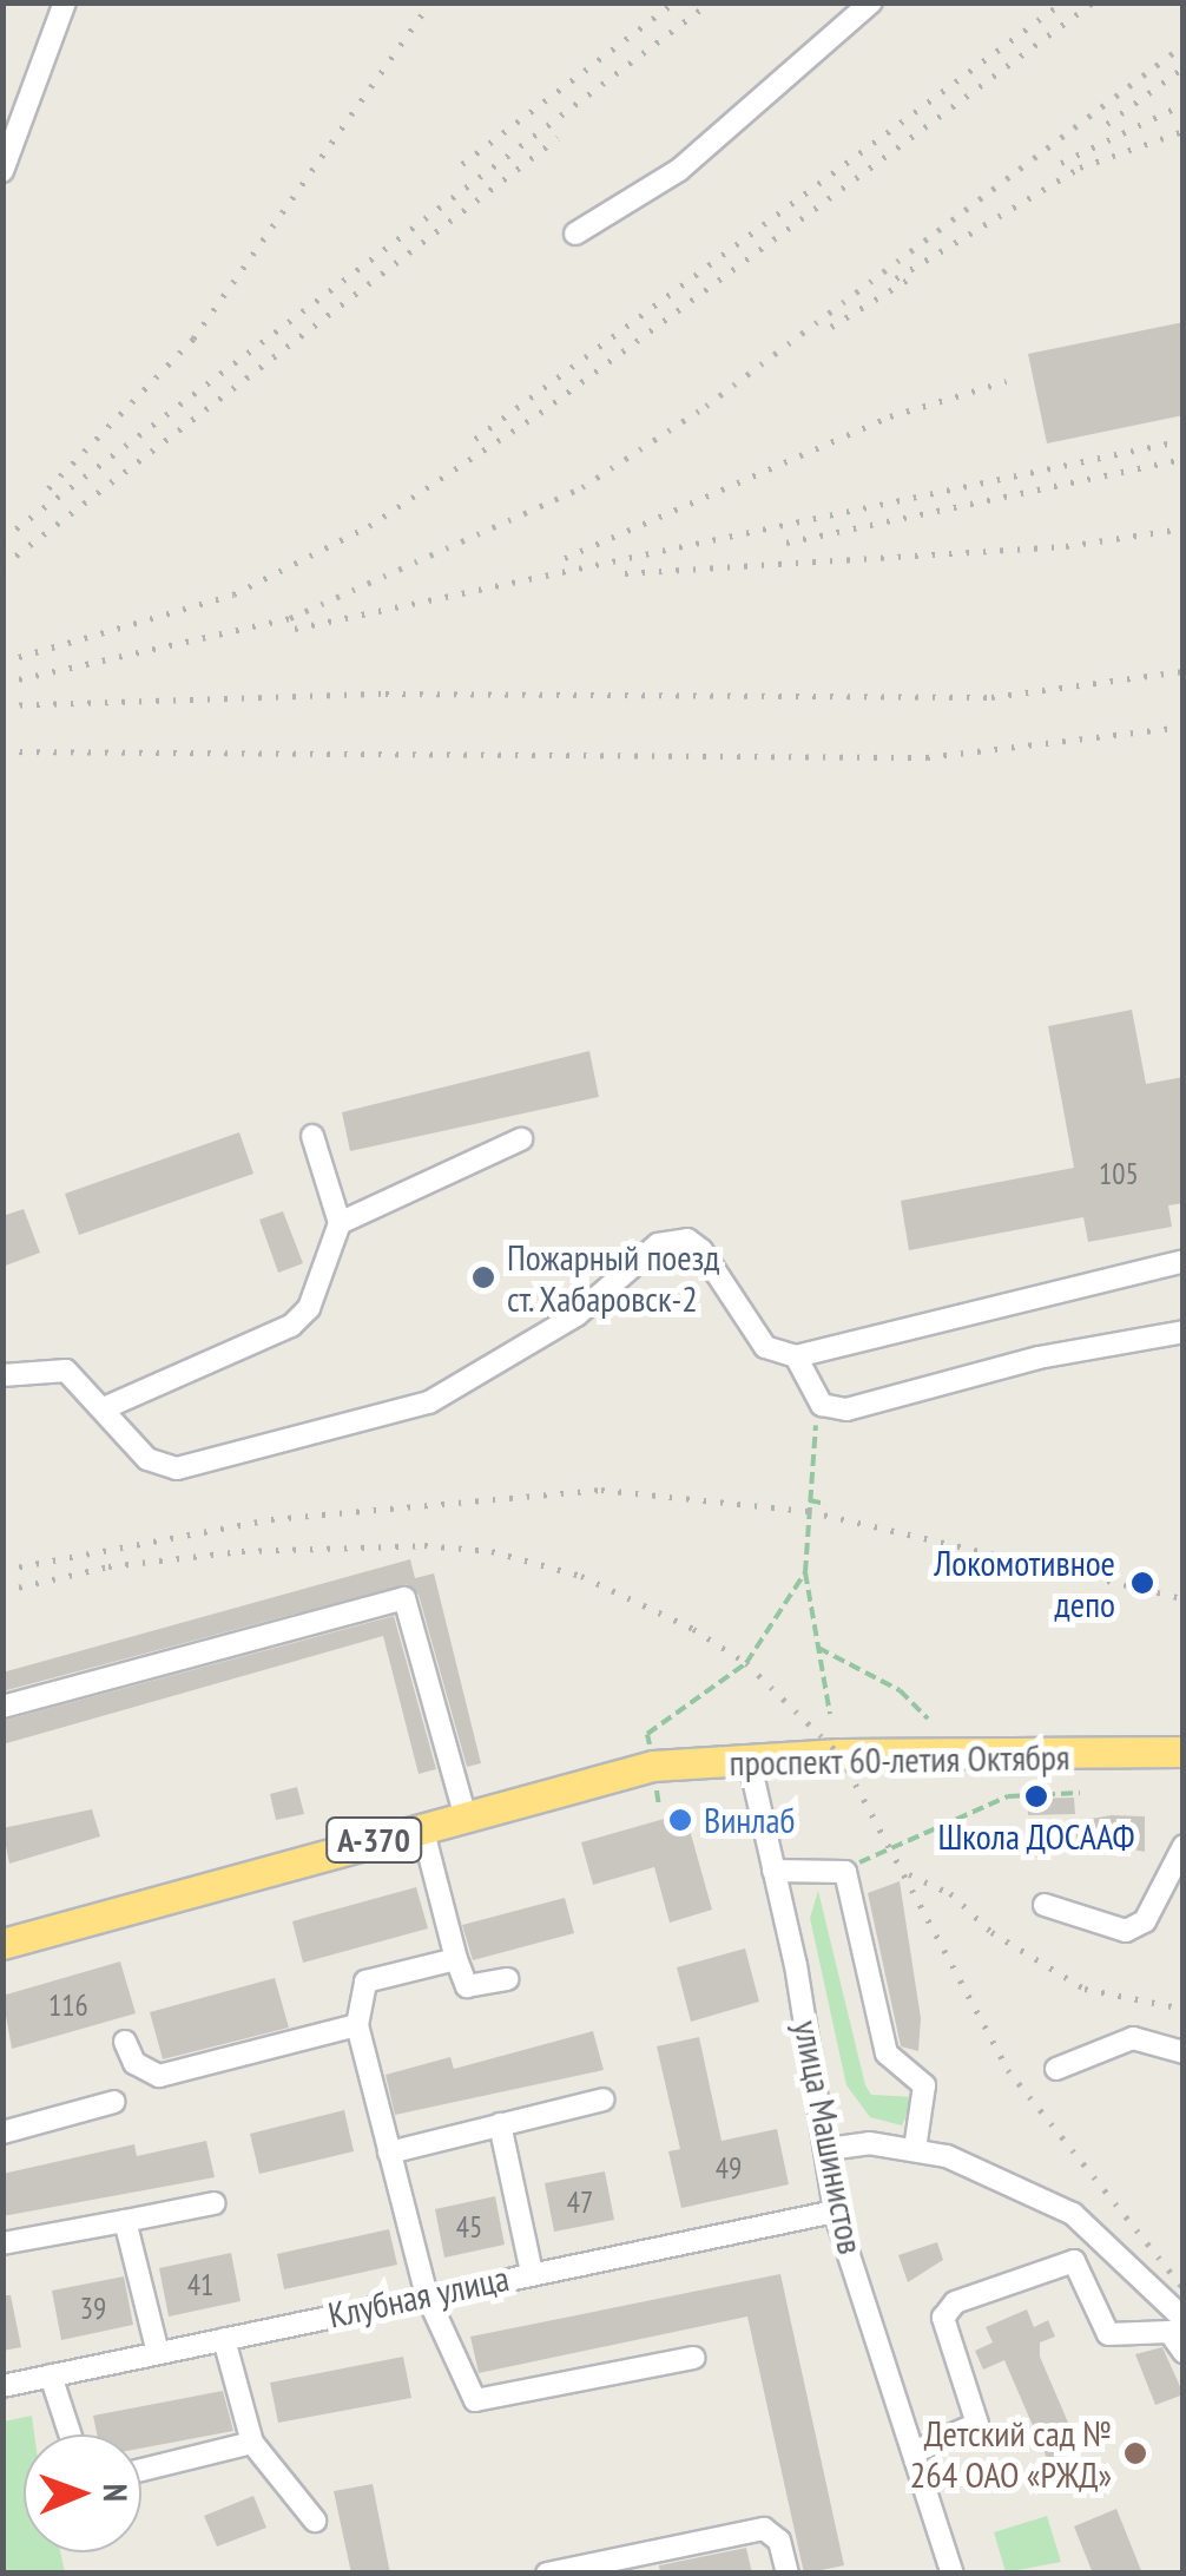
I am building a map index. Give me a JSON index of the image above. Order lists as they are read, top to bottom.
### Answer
{
  "streets": {
    "highway": ["проспект 60-летия Октября", "А-370"],
    "street": ["улица Машинистов", "Клубная улица"]
  },
  "crossings": [
    ["проспект 60-летия Октября", "улица Машинистов"],
    ["улица Машинистов", "Клубная улица"]
  ],
  "places": [
    "Пожарный поезд ст. Хабаровск-2",
    "Локомотивное депо",
    "Школа ДОСААФ",
    "Винлаб",
    "Детский сад № 264 ОАО «РЖД»"
  ],
  "house_numbers": [
    "105",
    "116",
    "49",
    "47",
    "45",
    "41",
    "39"
  ],
  "north": "right"
}
